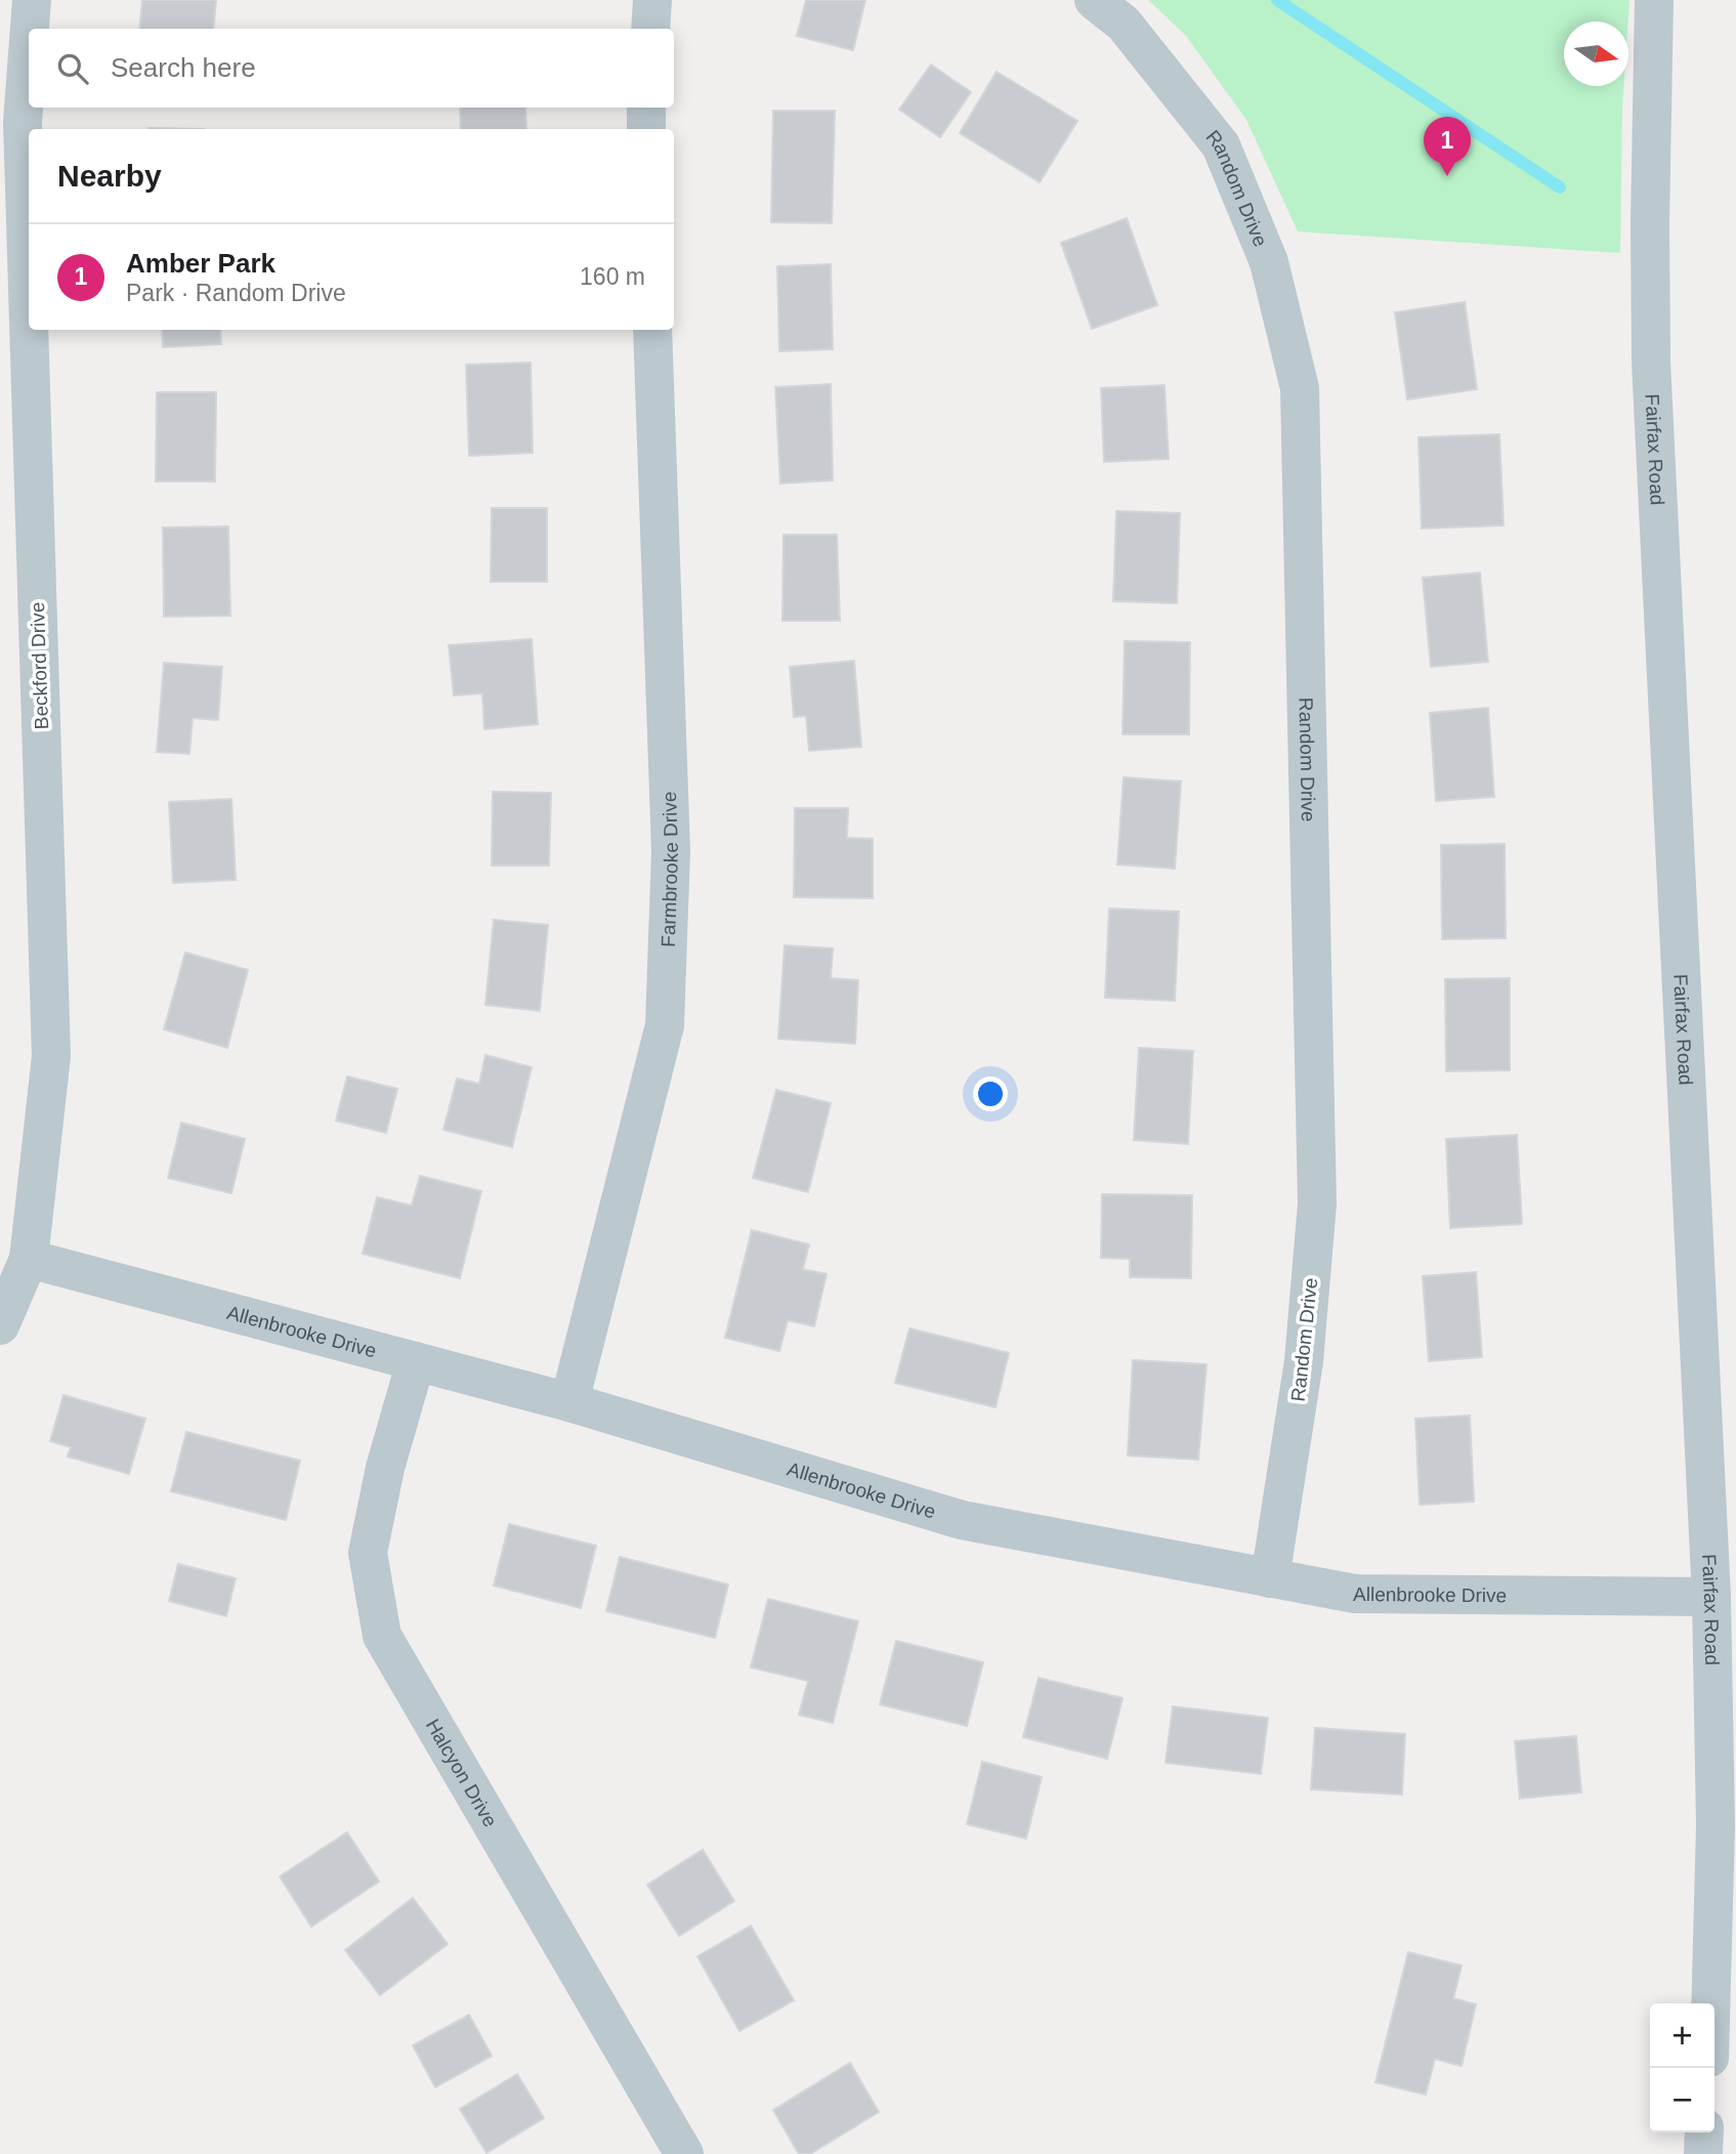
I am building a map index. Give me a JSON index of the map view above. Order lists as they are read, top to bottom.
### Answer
{
  "streets": {
    "street": [
      "Random Drive",
      "Fairfax Road",
      "Beckford Drive",
      "Farmbrooke Drive",
      "Allenbrooke Drive",
      "Halcyon Drive"
    ]
  },
  "crossings": [
    ["Random Drive", "Allenbrooke Drive"],
    ["Fairfax Road", "Allenbrooke Drive"],
    ["Beckford Drive", "Allenbrooke Drive"],
    ["Farmbrooke Drive", "Allenbrooke Drive"],
    ["Allenbrooke Drive", "Halcyon Drive"]
  ],
  "north": "right",
  "page": {
    "search": "Search here",
    "pins": "1",
    "heading": "Nearby",
    "list": [
      {
        "mark": "1",
        "name": "Amber Park",
        "note": "Park · Random Drive",
        "value": "160 m"
      }
    ],
    "map_buttons": ["+", "−"]
  }
}
